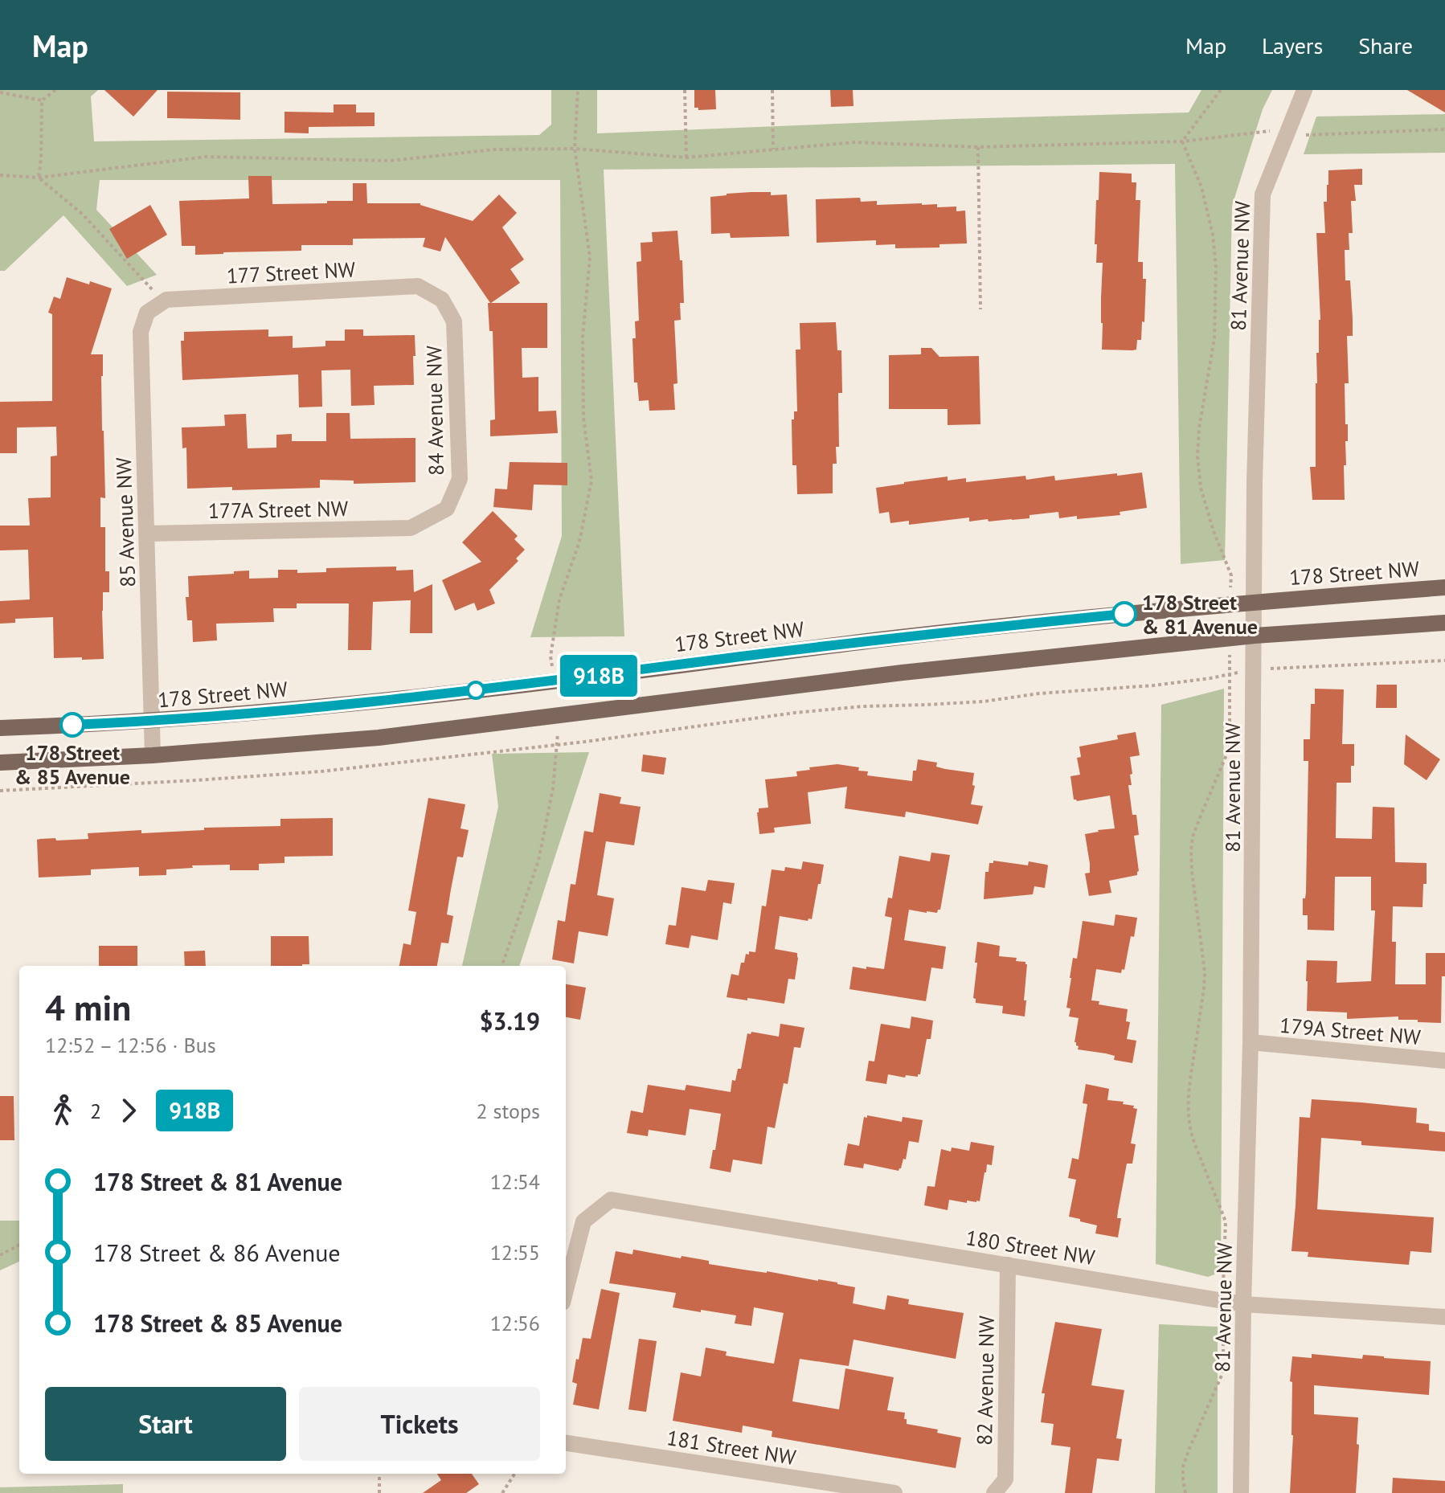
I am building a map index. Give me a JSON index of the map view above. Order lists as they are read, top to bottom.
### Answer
{
  "streets": {
    "main road": ["178 Street NW"],
    "street": [
      "81 Avenue NW",
      "177 Street NW",
      "84 Avenue NW",
      "177A Street NW",
      "85 Avenue NW",
      "179A Street NW",
      "180 Street NW",
      "82 Avenue NW",
      "181 Street NW"
    ]
  },
  "crossings": [
    ["81 Avenue NW", "178 Street NW"],
    ["81 Avenue NW", "179A Street NW"],
    ["81 Avenue NW", "180 Street NW"],
    ["177 Street NW", "84 Avenue NW"],
    ["177 Street NW", "85 Avenue NW"],
    ["84 Avenue NW", "177A Street NW"],
    ["177A Street NW", "85 Avenue NW"],
    ["85 Avenue NW", "178 Street NW"],
    ["180 Street NW", "82 Avenue NW"]
  ],
  "places": ["178 Street & 81 Avenue", "178 Street & 85 Avenue"],
  "lines": ["bus line 918B"],
  "page": {
    "header": "Map",
    "nav": ["Map", "Layers", "Share"],
    "on_map": "918B",
    "heading": ["4 min", "12:52 – 12:56 · Bus", "$3.19"],
    "legs": ["2", "918B", "2 stops"],
    "list": [
      {
        "name": "178 Street & 81 Avenue",
        "value": "12:54"
      },
      {
        "name": "178 Street & 86 Avenue",
        "value": "12:55"
      },
      {
        "name": "178 Street & 85 Avenue",
        "value": "12:56"
      }
    ],
    "buttons": ["Start", "Tickets"]
  }
}
